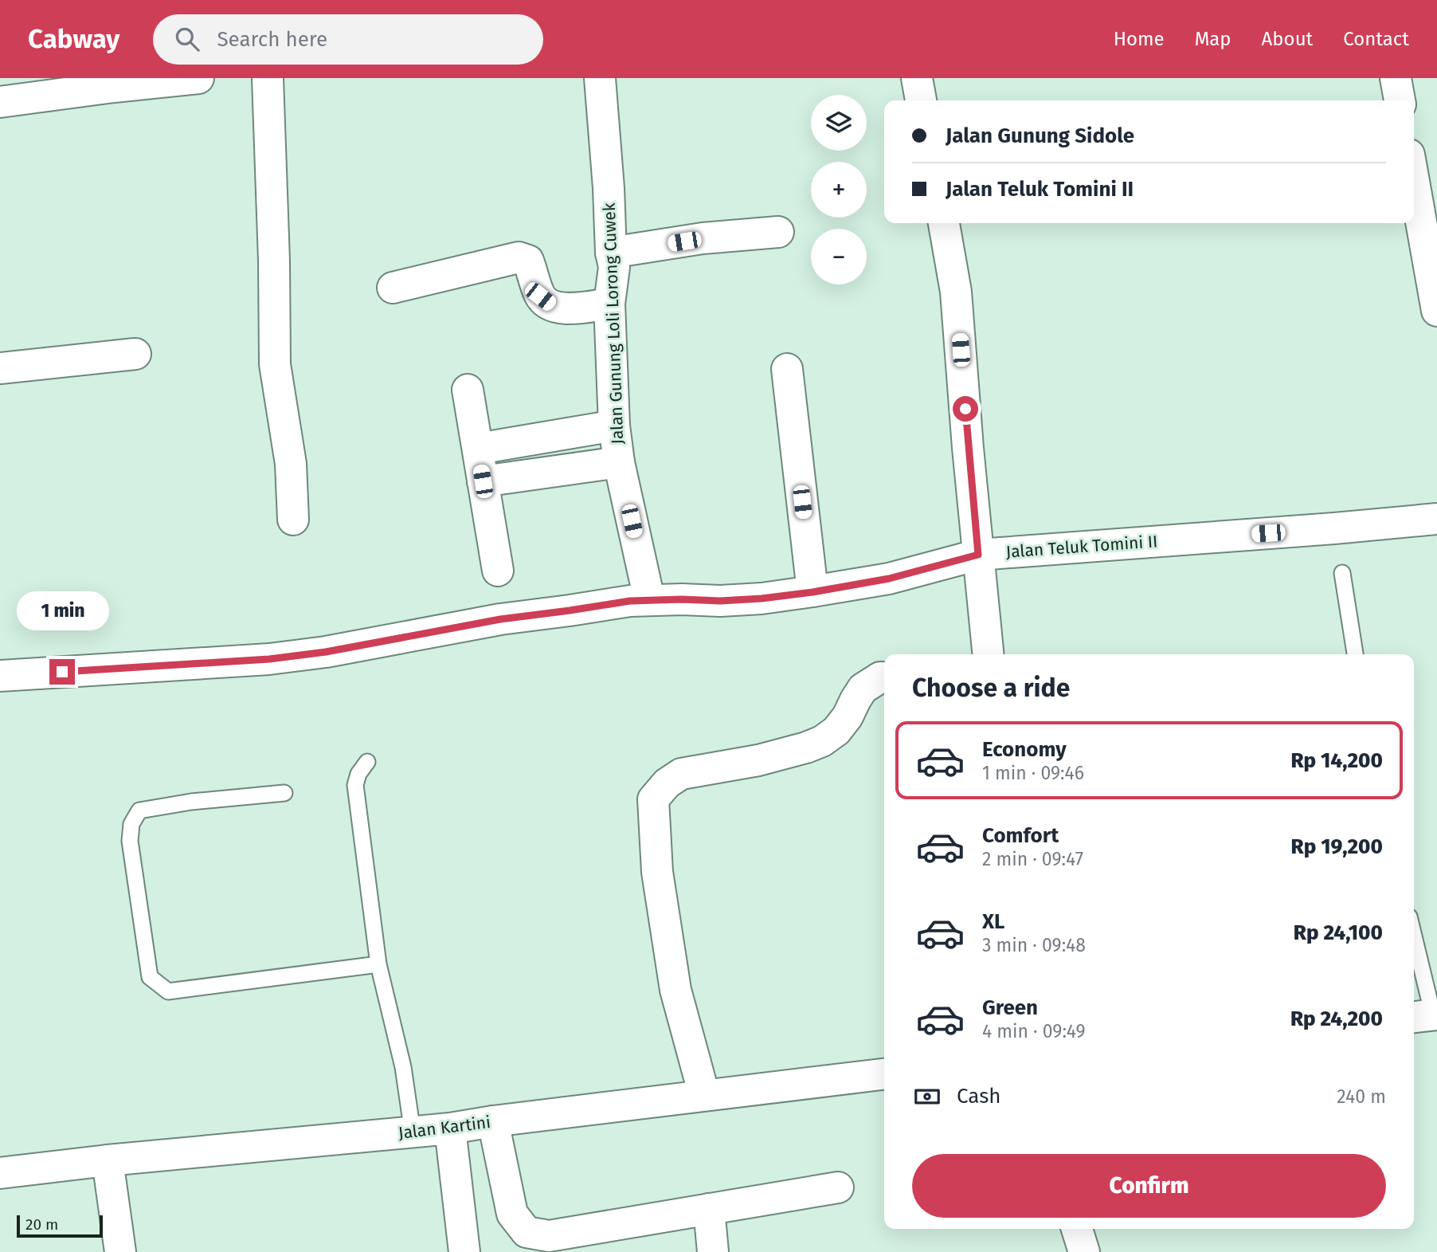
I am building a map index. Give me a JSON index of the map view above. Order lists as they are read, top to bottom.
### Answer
{
  "streets": {
    "street": ["Jalan Gunung Loli Lorong Cuwek", "Jalan Teluk Tomini II", "Jalan Kartini"]
  },
  "crossings": [
    ["Jalan Gunung Loli Lorong Cuwek", "Jalan Teluk Tomini II"]
  ],
  "scale_bar": "20 m",
  "page": {
    "header": "Cabway",
    "search": "Search here",
    "nav": [
      "Home",
      "Map",
      "About",
      "Contact"
    ],
    "map_buttons": ["+", "−"],
    "banner": ["Jalan Gunung Sidole", "Jalan Teluk Tomini II"],
    "bubble": "1 min",
    "heading": "Choose a ride",
    "list": [
      {
        "name": "Economy",
        "note": "1 min · 09:46",
        "value": "Rp 14,200"
      },
      {
        "name": "Comfort",
        "note": "2 min · 09:47",
        "value": "Rp 19,200"
      },
      {
        "name": "XL",
        "note": "3 min · 09:48",
        "value": "Rp 24,100"
      },
      {
        "name": "Green",
        "note": "4 min · 09:49",
        "value": "Rp 24,200"
      }
    ],
    "pay": ["Cash", "240 m"],
    "buttons": "Confirm",
    "scale": "20 m"
  }
}
